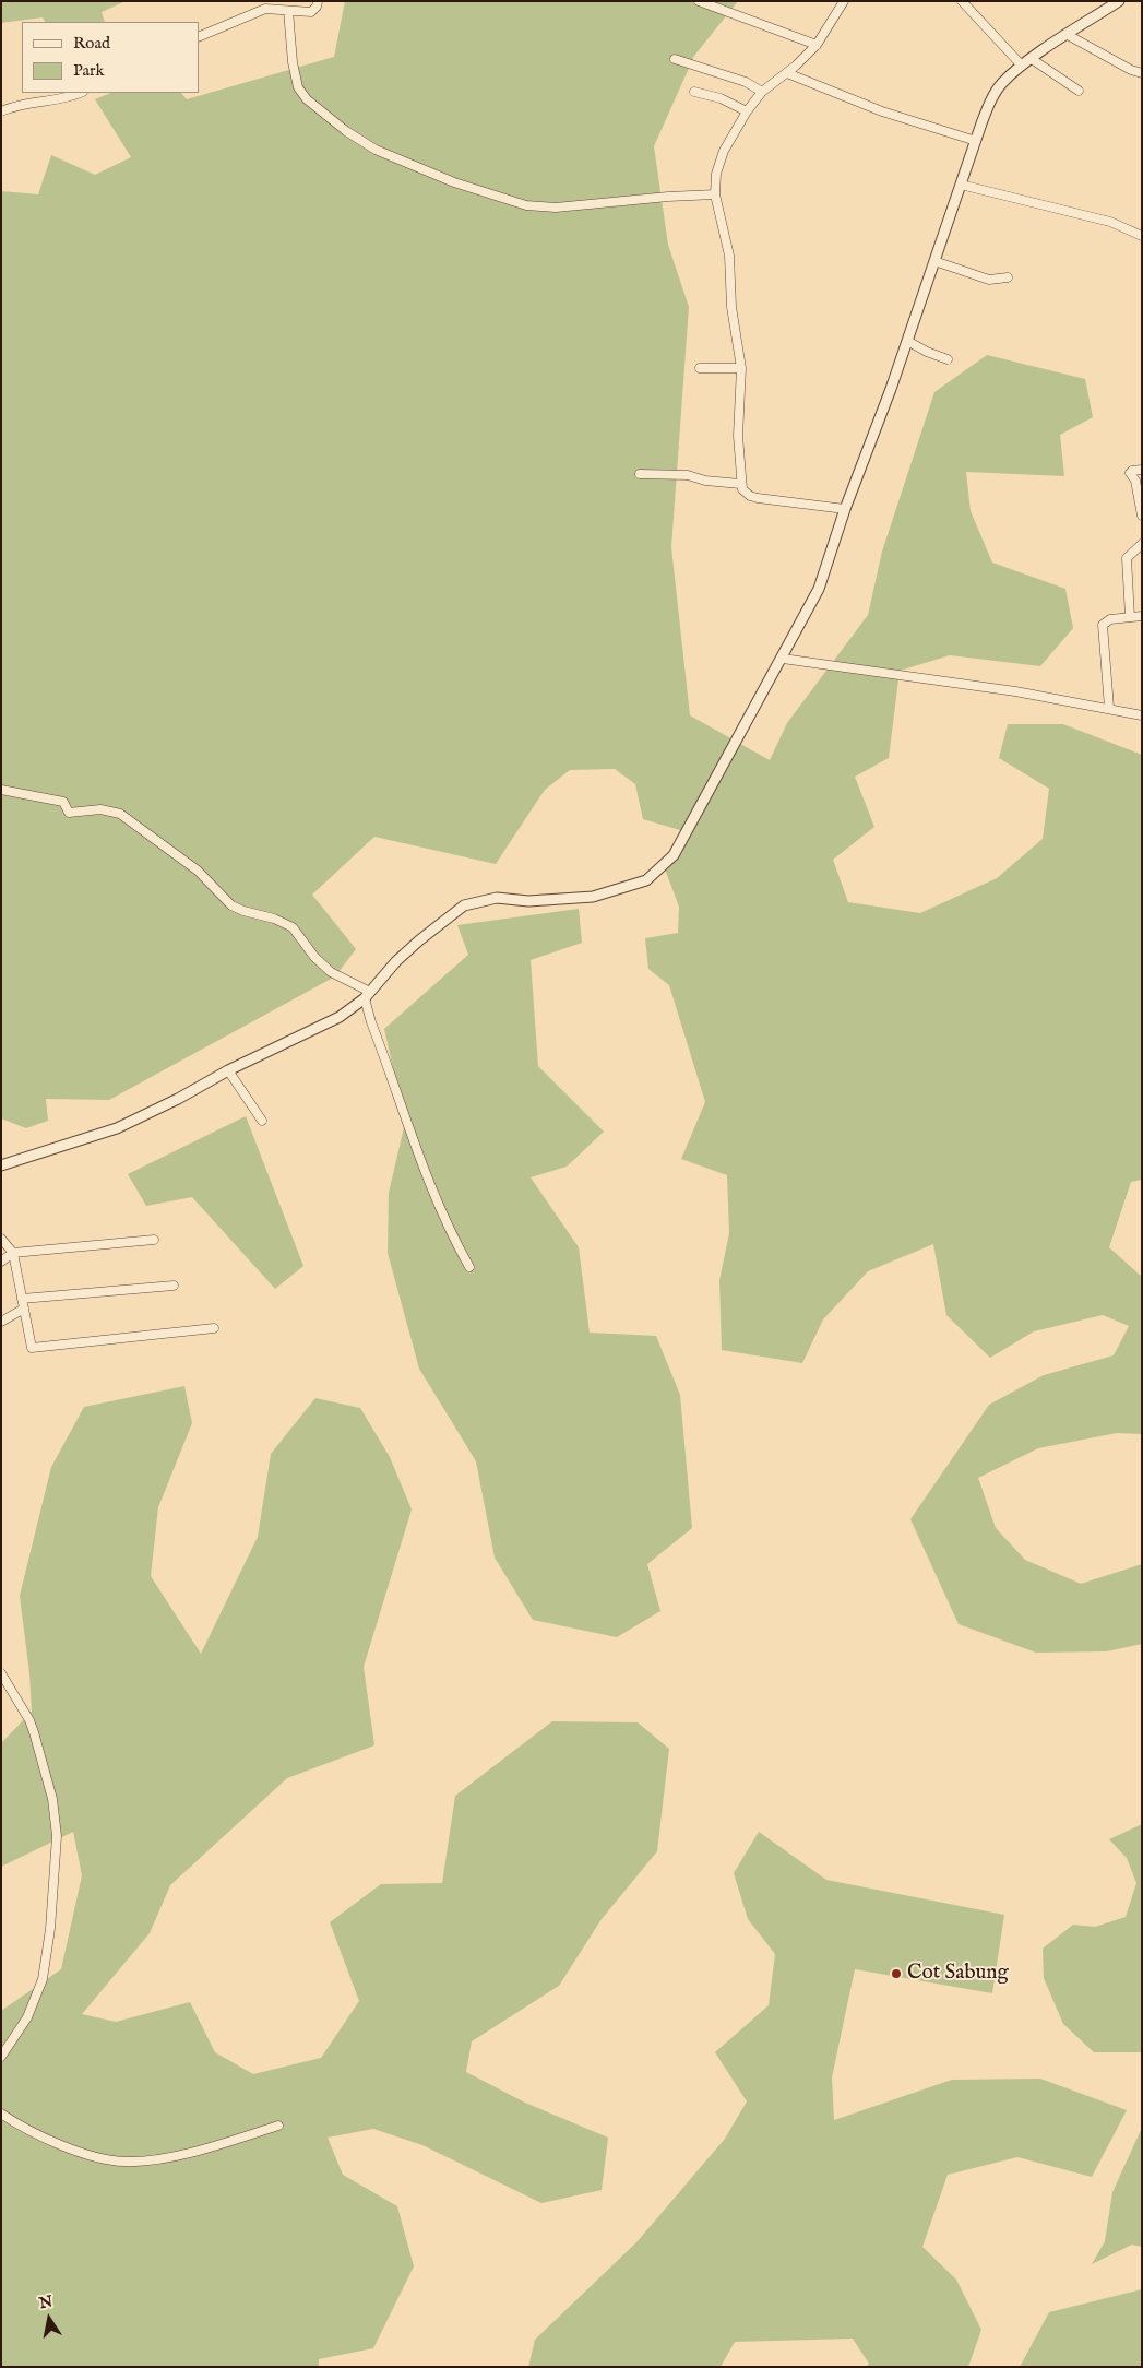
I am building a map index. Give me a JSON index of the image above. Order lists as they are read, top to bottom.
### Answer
{
  "places": ["Cot Sabung"],
  "legend": ["Road", "Park"],
  "north": "top"
}
